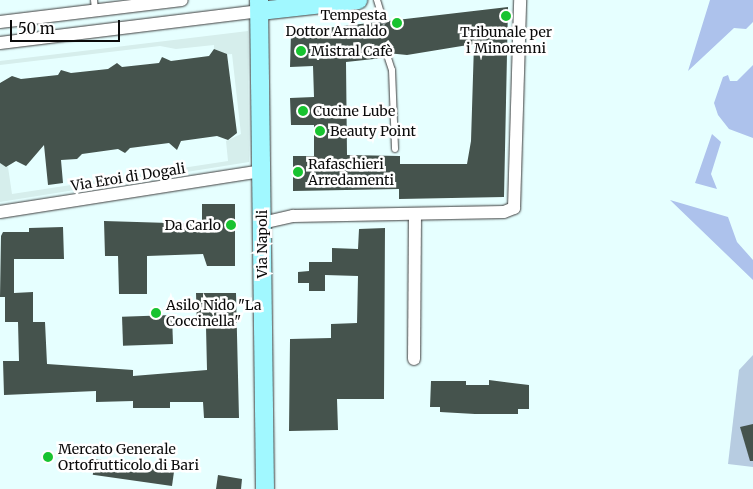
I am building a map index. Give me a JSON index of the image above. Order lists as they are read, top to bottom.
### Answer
{
  "streets": {
    "main road": ["Via Napoli"],
    "street": ["Via Eroi di Dogali"]
  },
  "crossings": [
    ["Via Eroi di Dogali", "Via Napoli"]
  ],
  "places": [
    "Tribunale per i Minorenni",
    "Tempesta Dottor Arnaldo",
    "Mistral Cafè",
    "Cucine Lube",
    "Beauty Point",
    "Rafaschieri Arredamenti",
    "Da Carlo",
    "Asilo Nido \"La Coccinella\"",
    "Mercato Generale Ortofrutticolo di Bari"
  ],
  "scale_bar": "50 m"
}
